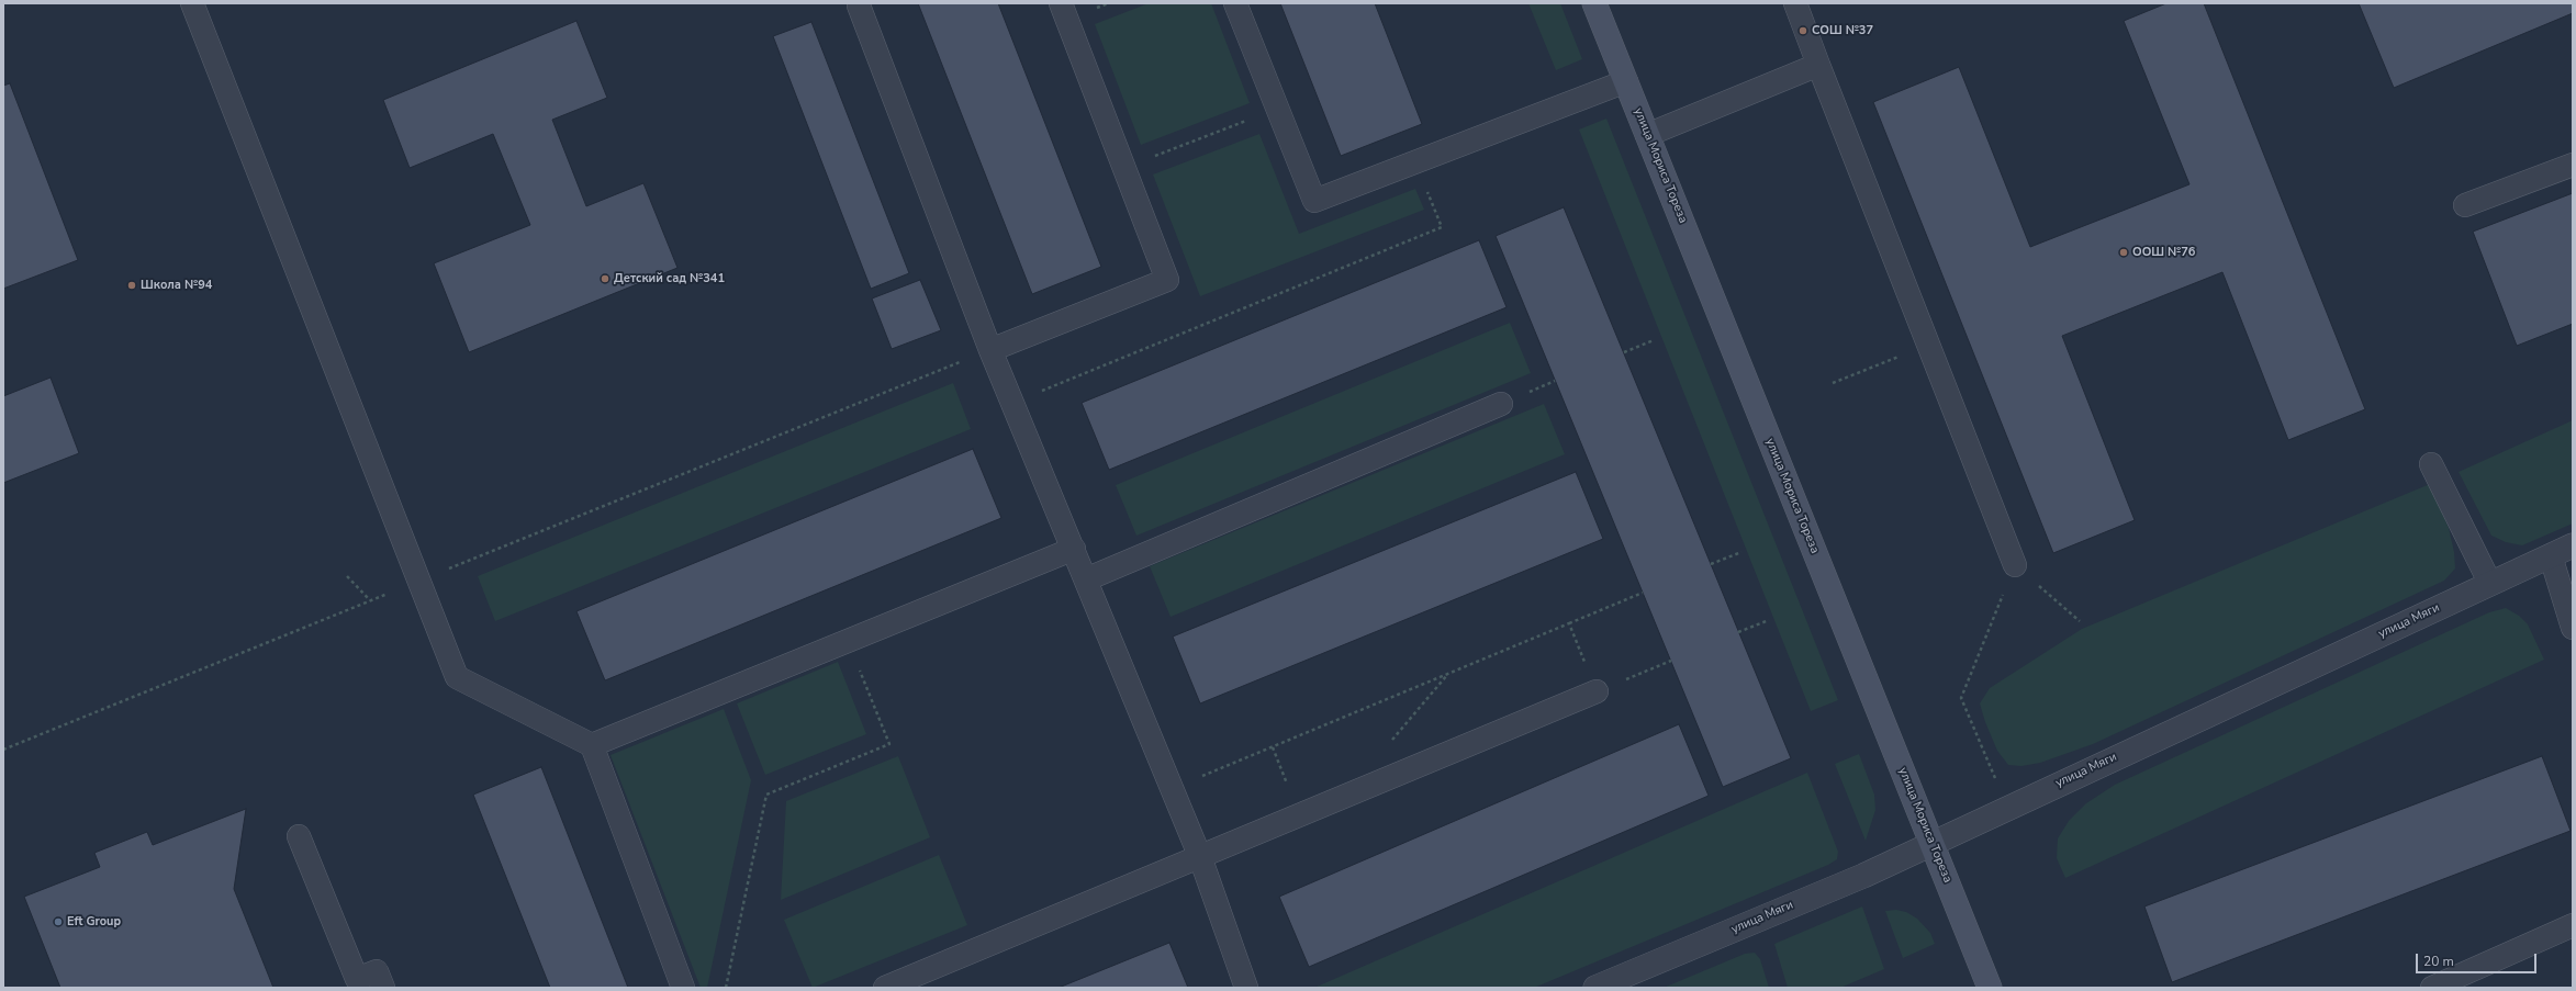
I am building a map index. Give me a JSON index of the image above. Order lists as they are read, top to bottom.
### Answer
{
  "streets": {
    "main road": ["улица Мориса Тореза"],
    "street": ["улица Мяги"]
  },
  "crossings": [
    ["улица Мориса Тореза", "улица Мяги"]
  ],
  "places": [
    "СОШ №37",
    "ООШ №76",
    "Детский сад №341",
    "Школа №94",
    "Eft Group"
  ],
  "scale_bar": "20 m"
}
